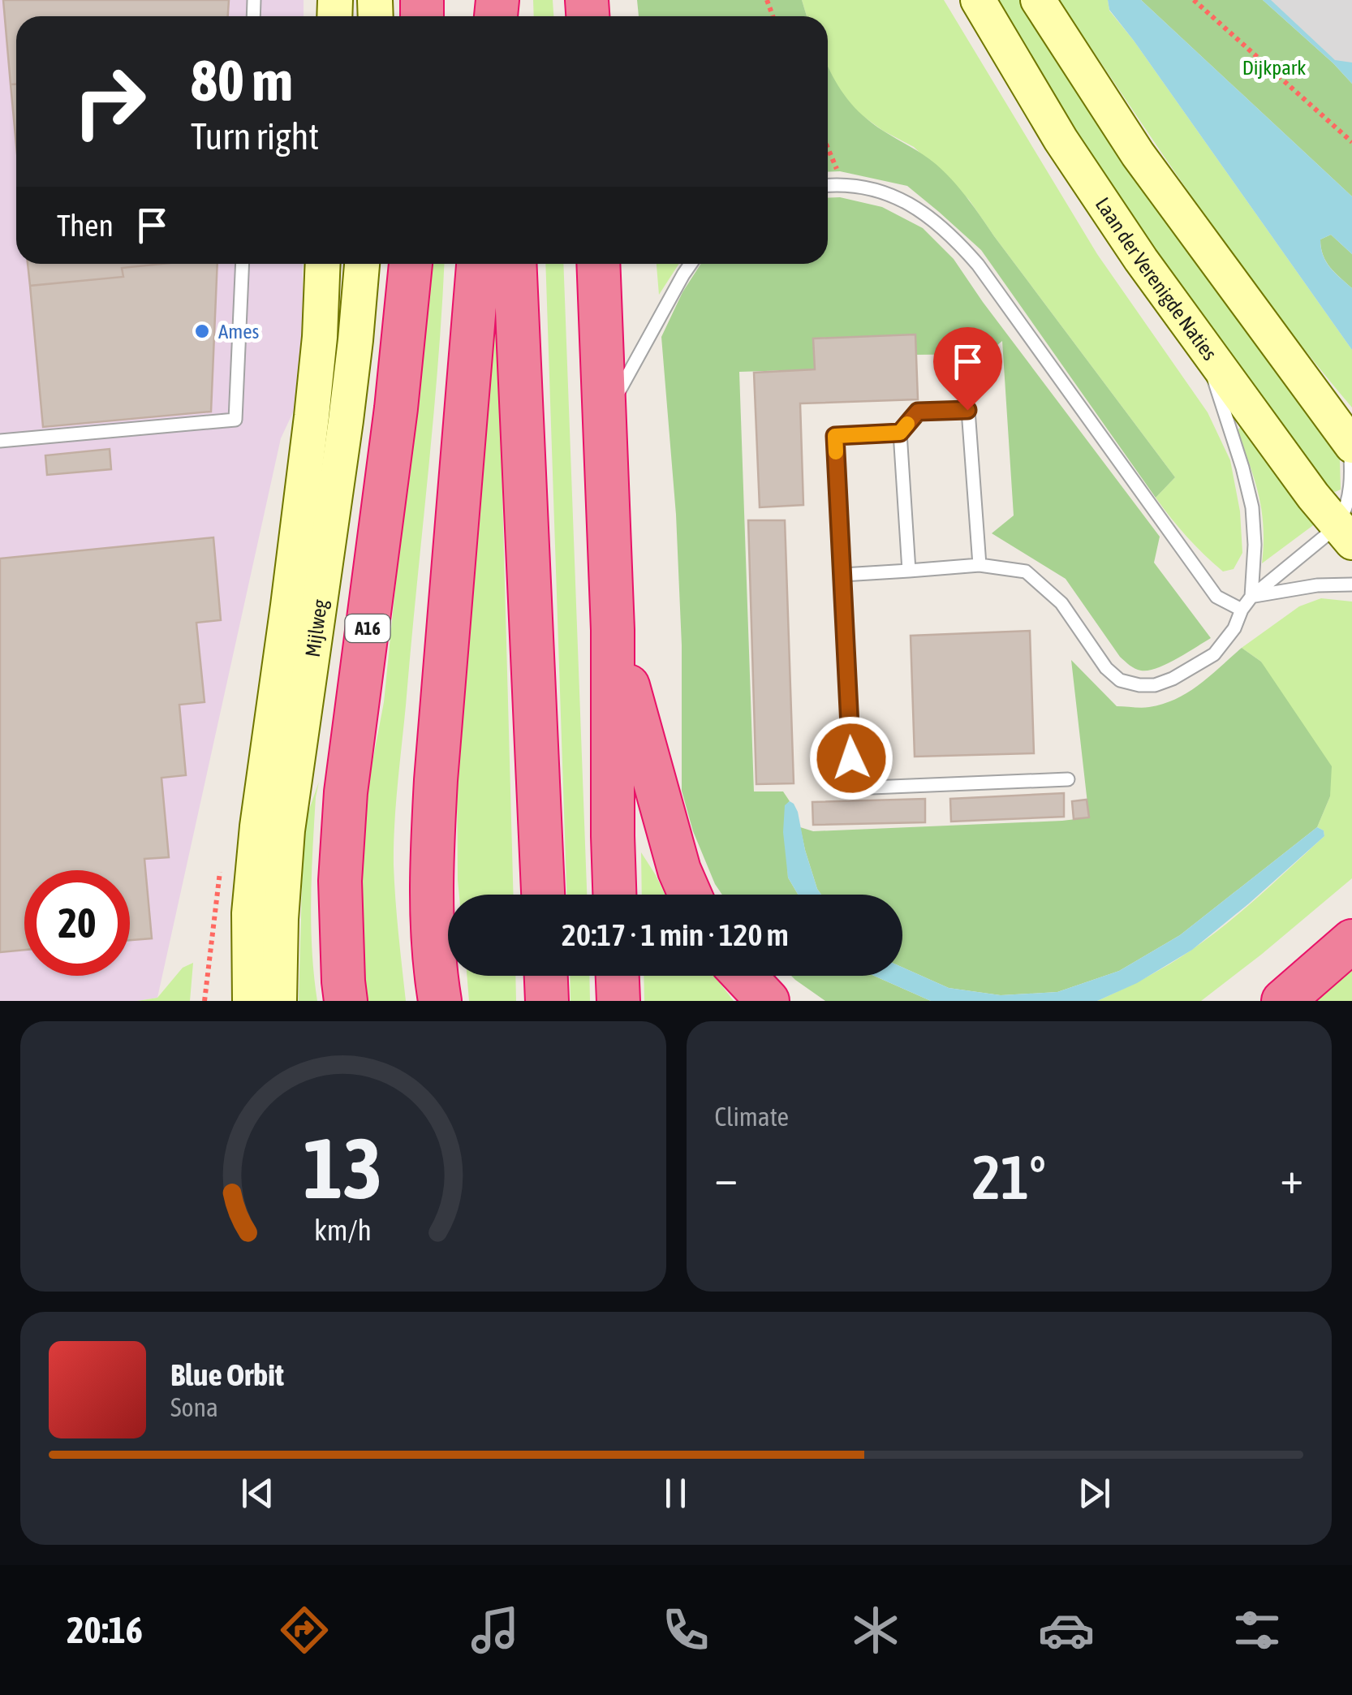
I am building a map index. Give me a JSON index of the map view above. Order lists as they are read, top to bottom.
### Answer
{
  "streets": {
    "highway": ["A16"],
    "main road": ["Laan der Verenigde Naties", "Mijlweg"]
  },
  "parks": ["Dijkpark"],
  "places": ["Ames"],
  "page": {
    "turn": ["80 m", "Turn right"],
    "then": "Then",
    "limit": "20",
    "trip": "20:17 · 1 min · 120 m",
    "tile": "Climate",
    "heat": ["−", "21°", "+"],
    "song": ["Blue Orbit", "Sona"],
    "tabs": "20:16",
    "gauge": ["13", "km/h"]
  }
}
